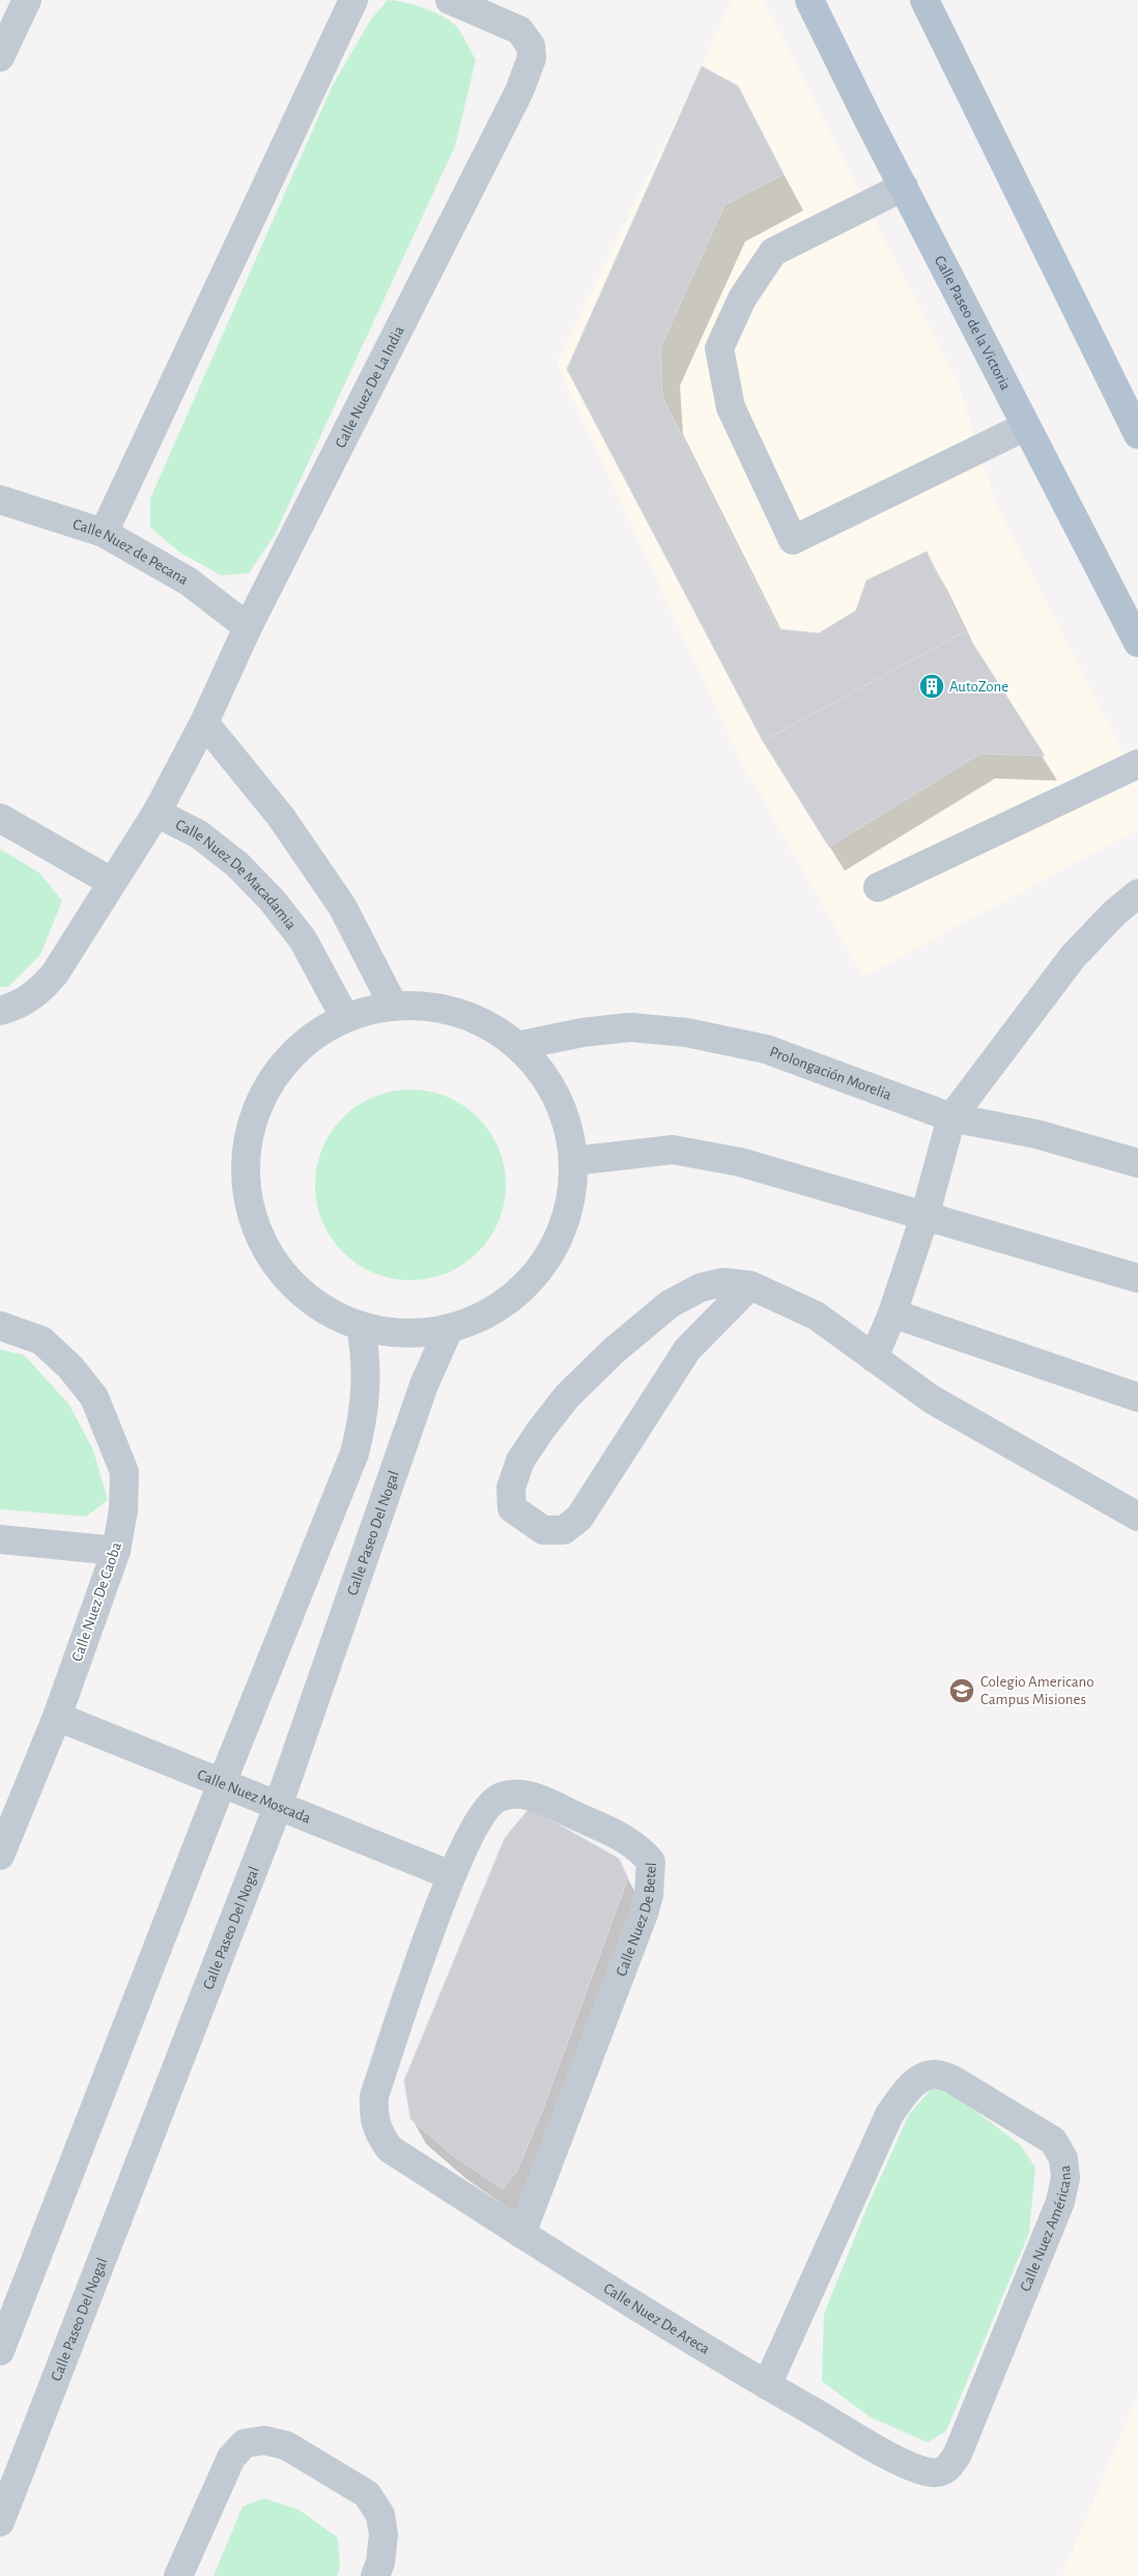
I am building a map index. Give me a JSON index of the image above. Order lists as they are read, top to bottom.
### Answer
{
  "streets": {
    "main road": ["Calle Paseo de la Victoria"],
    "street": [
      "Calle Nuez De La India",
      "Calle Nuez de Pecana",
      "Calle Nuez De Macadamia",
      "Prolongación Morelia",
      "Calle Paseo Del Nogal",
      "Calle Nuez De Caoba",
      "Calle Nuez Moscada",
      "Calle Nuez De Betel",
      "Calle Nuez Américana",
      "Calle Nuez De Areca"
    ]
  },
  "crossings": [
    ["Calle Nuez De La India", "Calle Nuez de Pecana"],
    ["Calle Nuez De La India", "Calle Nuez De Macadamia"],
    ["Calle Paseo Del Nogal", "Calle Nuez Moscada"],
    ["Calle Nuez De Caoba", "Calle Nuez Moscada"],
    ["Calle Nuez Moscada", "Calle Nuez De Betel"],
    ["Calle Nuez De Betel", "Calle Nuez De Areca"],
    ["Calle Nuez Américana", "Calle Nuez De Areca"]
  ],
  "places": {
    "building": ["AutoZone"],
    "school or university": ["Colegio Americano Campus Misiones"]
  }
}
